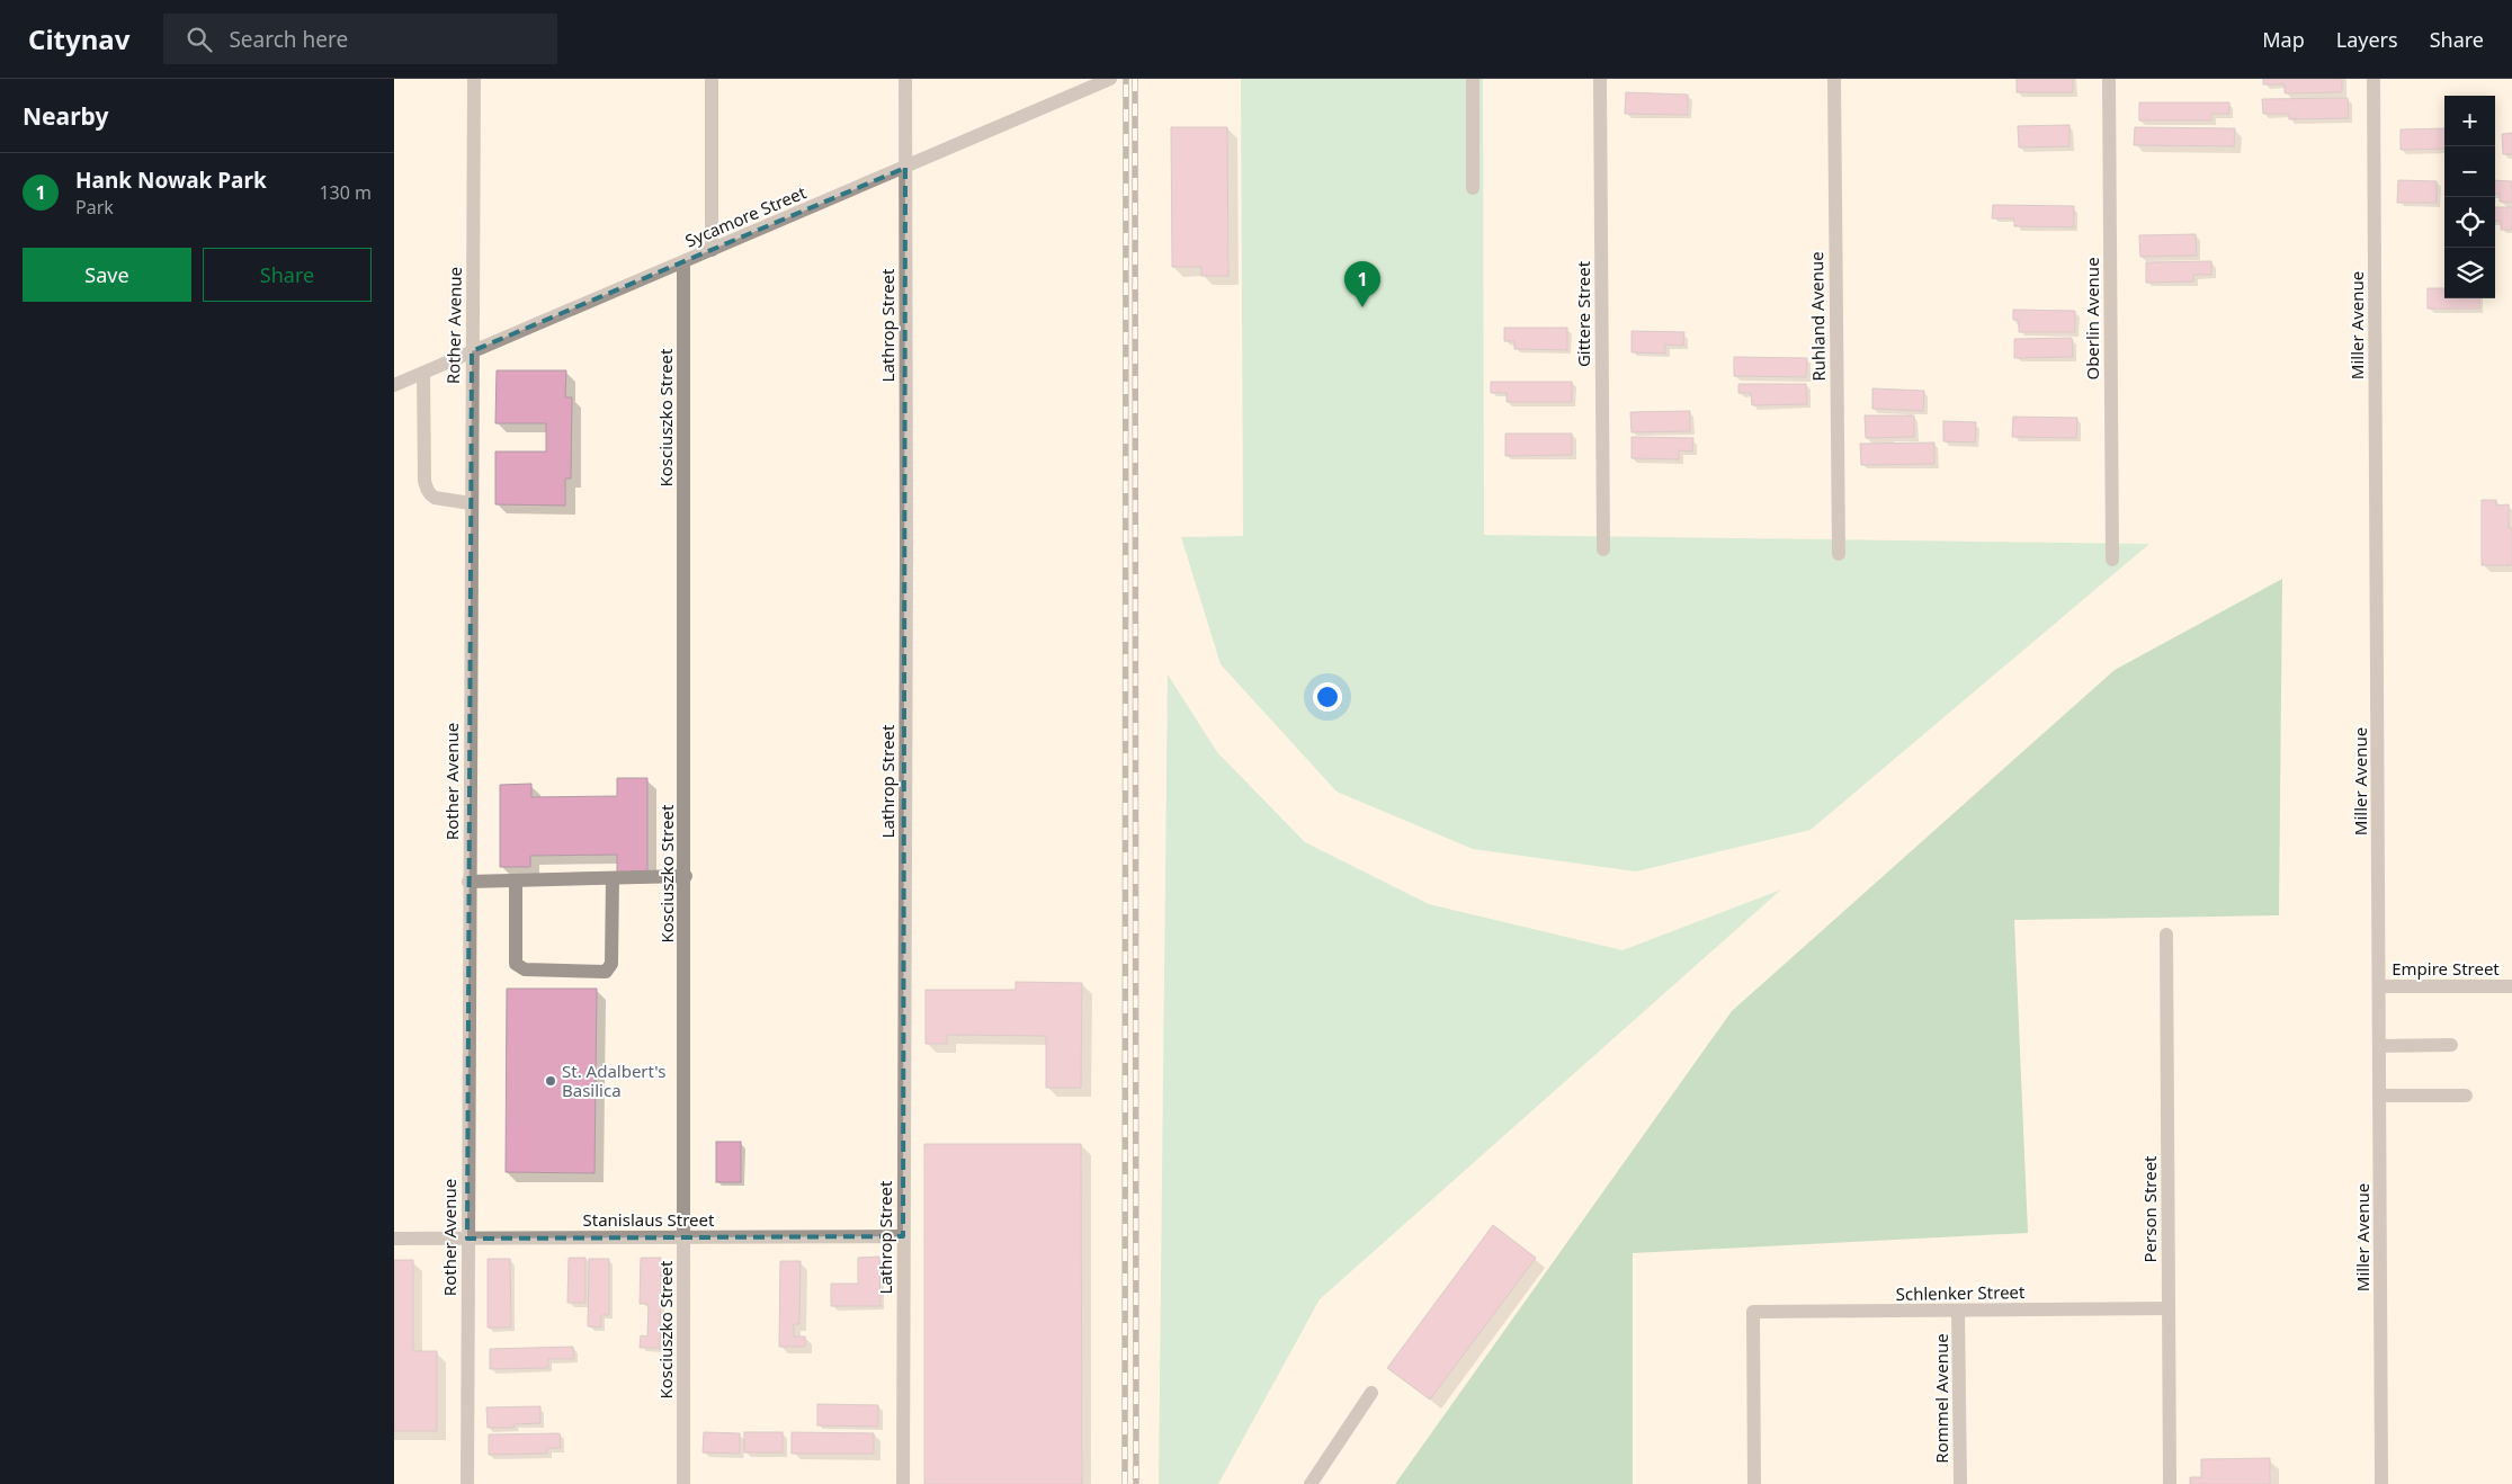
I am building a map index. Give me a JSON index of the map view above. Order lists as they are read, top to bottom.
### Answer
{
  "streets": {
    "street": [
      "Sycamore Street",
      "Gittere Street",
      "Ruhland Avenue",
      "Oberlin Avenue",
      "Rother Avenue",
      "Lathrop Street",
      "Miller Avenue",
      "Kosciuszko Street",
      "Empire Street",
      "Person Street",
      "Stanislaus Street",
      "Schlenker Street",
      "Rommel Avenue"
    ]
  },
  "crossings": [
    ["Sycamore Street", "Rother Avenue"],
    ["Sycamore Street", "Lathrop Street"],
    ["Sycamore Street", "Kosciuszko Street"],
    ["Rother Avenue", "Stanislaus Street"],
    ["Lathrop Street", "Stanislaus Street"],
    ["Miller Avenue", "Empire Street"],
    ["Kosciuszko Street", "Stanislaus Street"],
    ["Person Street", "Schlenker Street"],
    ["Schlenker Street", "Rommel Avenue"]
  ],
  "places": ["St. Adalbert's Basilica"],
  "page": {
    "header": "Citynav",
    "search": "Search here",
    "nav": ["Map", "Layers", "Share"],
    "heading": "Nearby",
    "map_buttons": ["+", "−"],
    "list": [
      {
        "mark": "1",
        "name": "Hank Nowak Park",
        "note": "Park",
        "value": "130 m"
      }
    ],
    "buttons": ["Save", "Share"],
    "pins": "1"
  }
}
